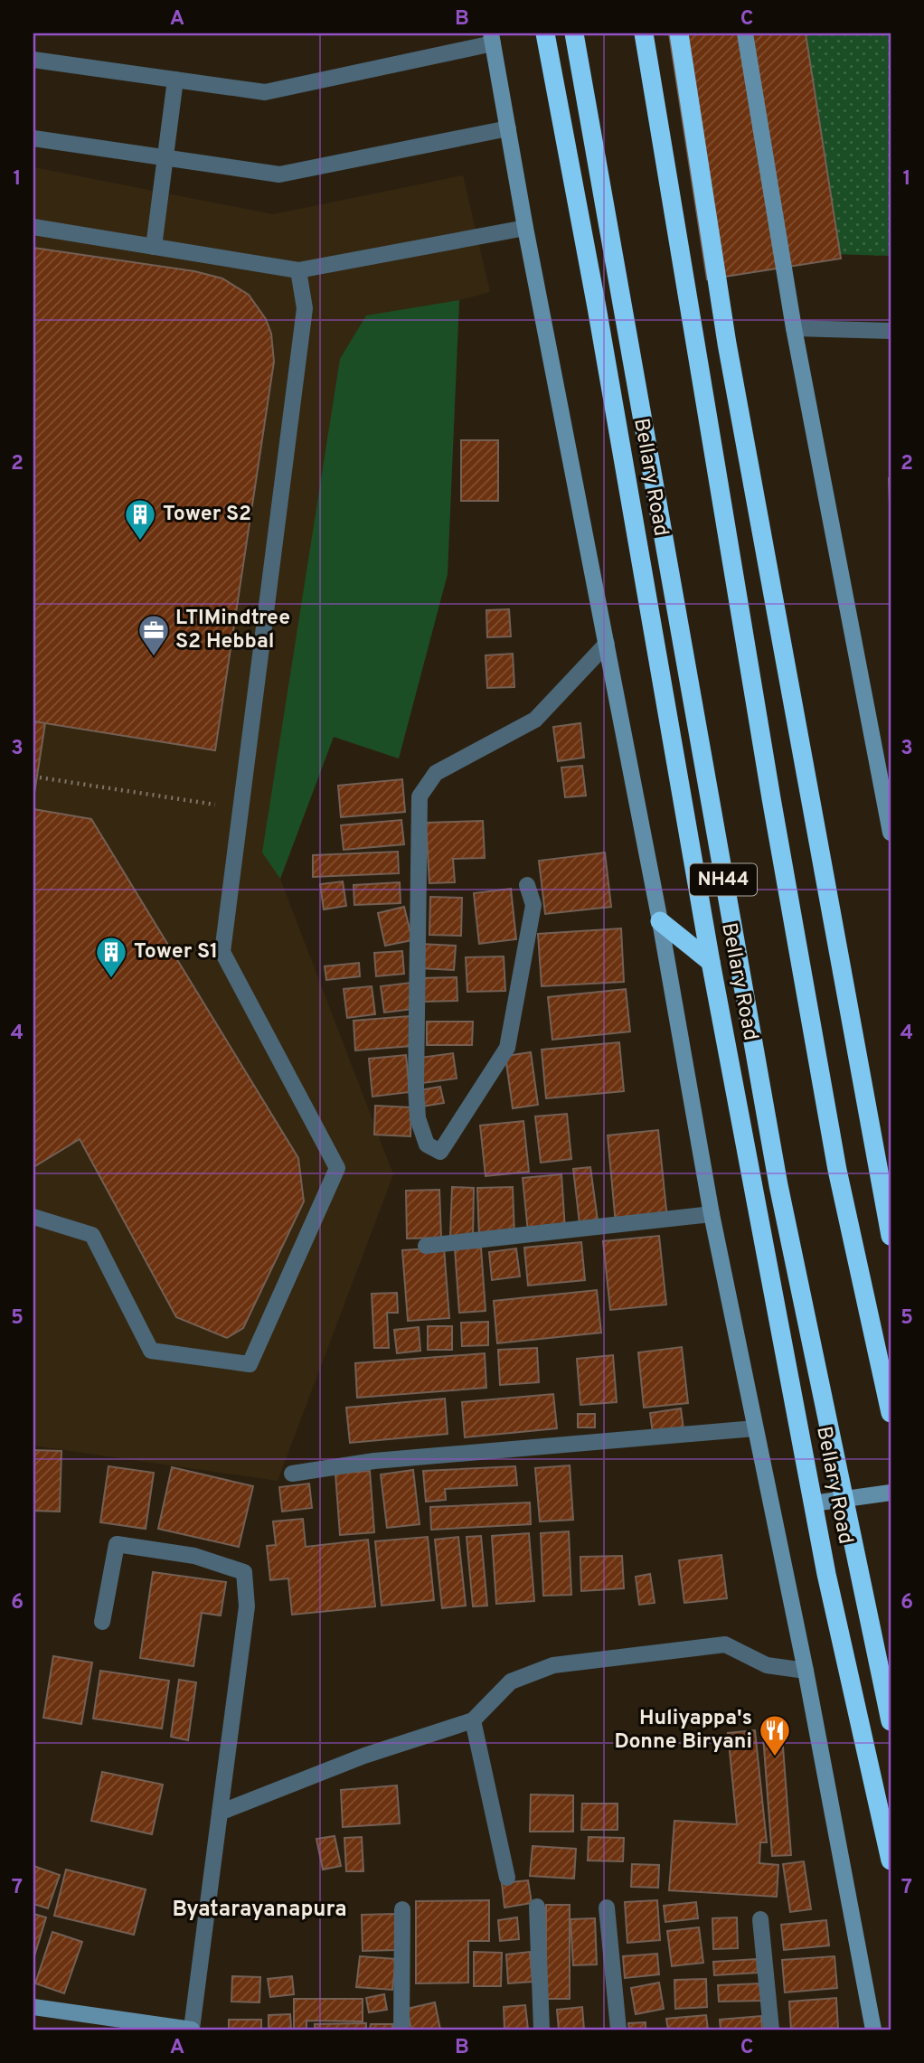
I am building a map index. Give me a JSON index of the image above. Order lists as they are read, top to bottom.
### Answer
{
  "streets": {
    "highway": ["Bellary Road", "NH44"]
  },
  "districts": ["Byatarayanapura"],
  "places": {
    "building": ["Tower S2", "Tower S1"],
    "office": ["LTIMindtree S2 Hebbal"],
    "restaurant": ["Huliyappa's Donne Biryani"]
  },
  "grid": {
    "columns": ["A", "B", "C"],
    "rows": [
      "1",
      "2",
      "3",
      "4",
      "5",
      "6",
      "7"
    ]
  }
}
